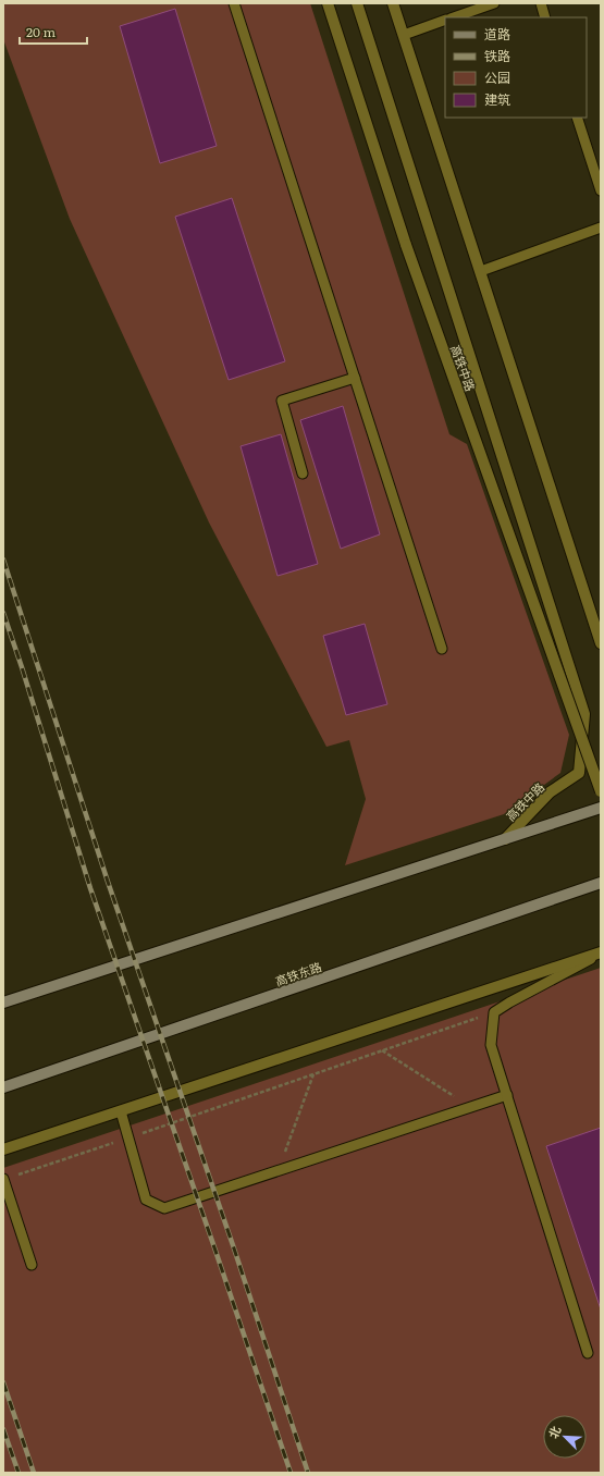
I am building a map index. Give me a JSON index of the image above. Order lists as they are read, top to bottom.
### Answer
{
  "streets": {
    "main road": ["高铁东路"],
    "street": ["高铁中路"]
  },
  "legend": [
    "道路",
    "铁路",
    "公园",
    "建筑"
  ],
  "scale_bar": "20 m",
  "north": "top left"
}
